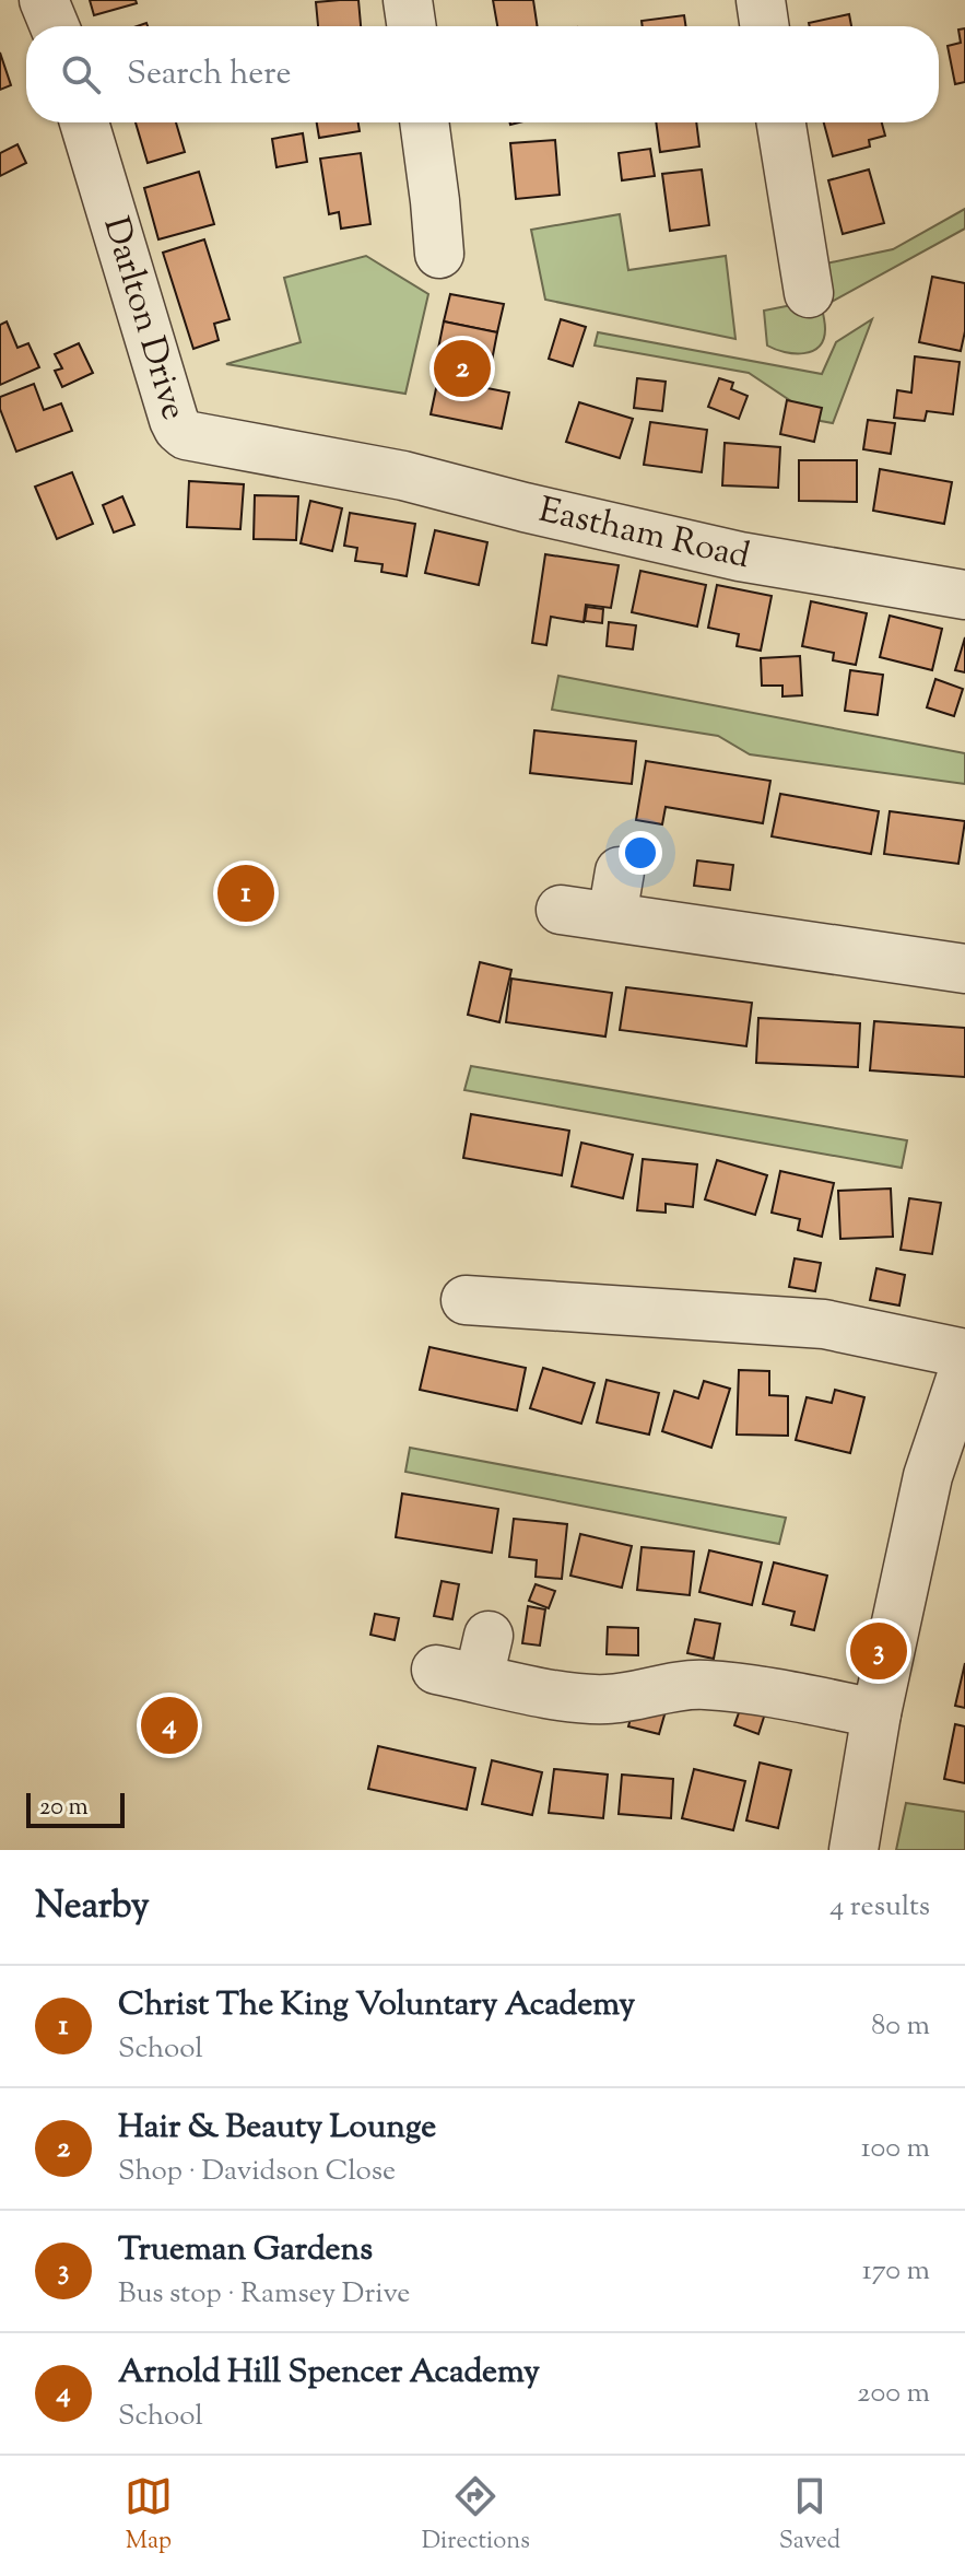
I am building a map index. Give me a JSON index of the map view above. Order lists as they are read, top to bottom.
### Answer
{
  "streets": {
    "street": ["Darlton Drive", "Eastham Road"]
  },
  "crossings": [
    ["Darlton Drive", "Eastham Road"]
  ],
  "scale_bar": "20 m",
  "page": {
    "search": "Search here",
    "pins": [
      "2",
      "1",
      "3",
      "4"
    ],
    "scale": "20 m",
    "heading": ["Nearby", "4 results"],
    "list": [
      {
        "mark": "1",
        "name": "Christ The King Voluntary Academy",
        "note": "School",
        "value": "80 m"
      },
      {
        "mark": "2",
        "name": "Hair & Beauty Lounge",
        "note": "Shop · Davidson Close",
        "value": "100 m"
      },
      {
        "mark": "3",
        "name": "Trueman Gardens",
        "note": "Bus stop · Ramsey Drive",
        "value": "170 m"
      },
      {
        "mark": "4",
        "name": "Arnold Hill Spencer Academy",
        "note": "School",
        "value": "200 m"
      }
    ],
    "nav": ["Map", "Directions", "Saved"]
  }
}
